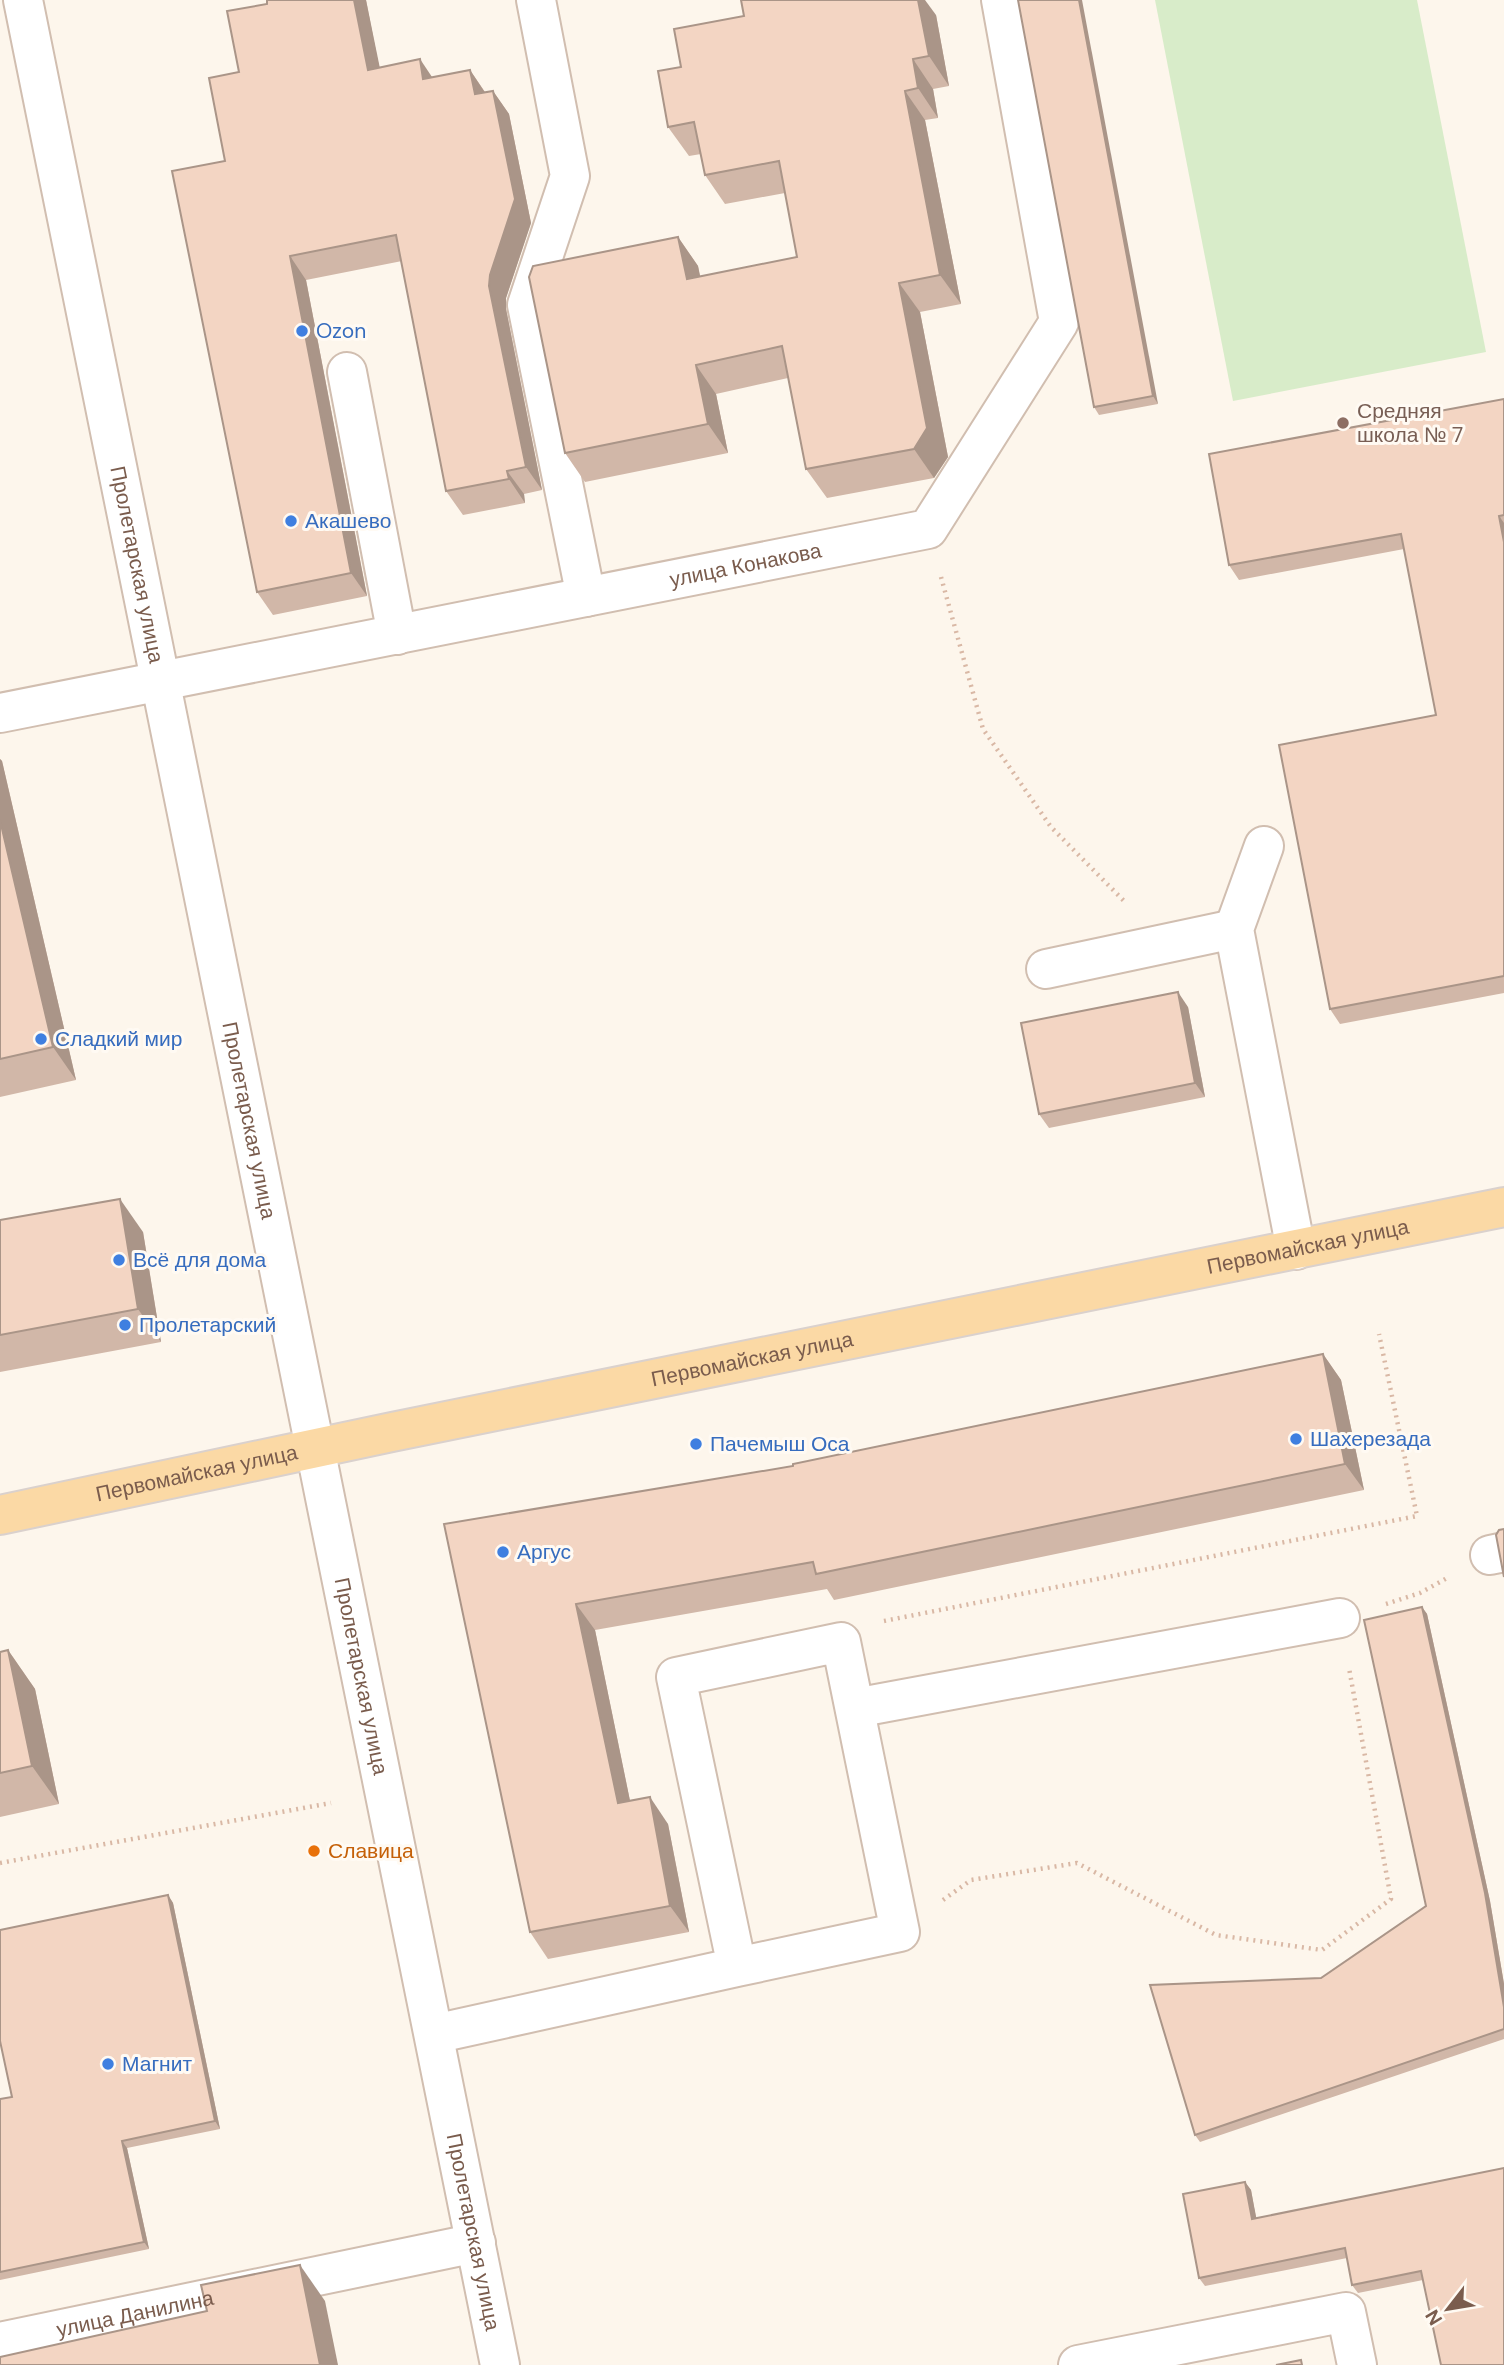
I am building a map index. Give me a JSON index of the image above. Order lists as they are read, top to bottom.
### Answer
{
  "streets": {
    "main road": ["Первомайская улица"],
    "street": ["Пролетарская улица", "улица Конакова", "улица Данилина"]
  },
  "crossings": [
    ["Пролетарская улица", "улица Конакова"],
    ["Пролетарская улица", "Первомайская улица"],
    ["Пролетарская улица", "улица Данилина"]
  ],
  "places": [
    "Ozon",
    "Средняя школа № 7",
    "Акашево",
    "Сладкий мир",
    "Всё для дома",
    "Пролетарский",
    "Шахерезада",
    "Пачемыш Оса",
    "Аргус",
    "Славица",
    "Магнит"
  ],
  "north": "bottom left"
}
